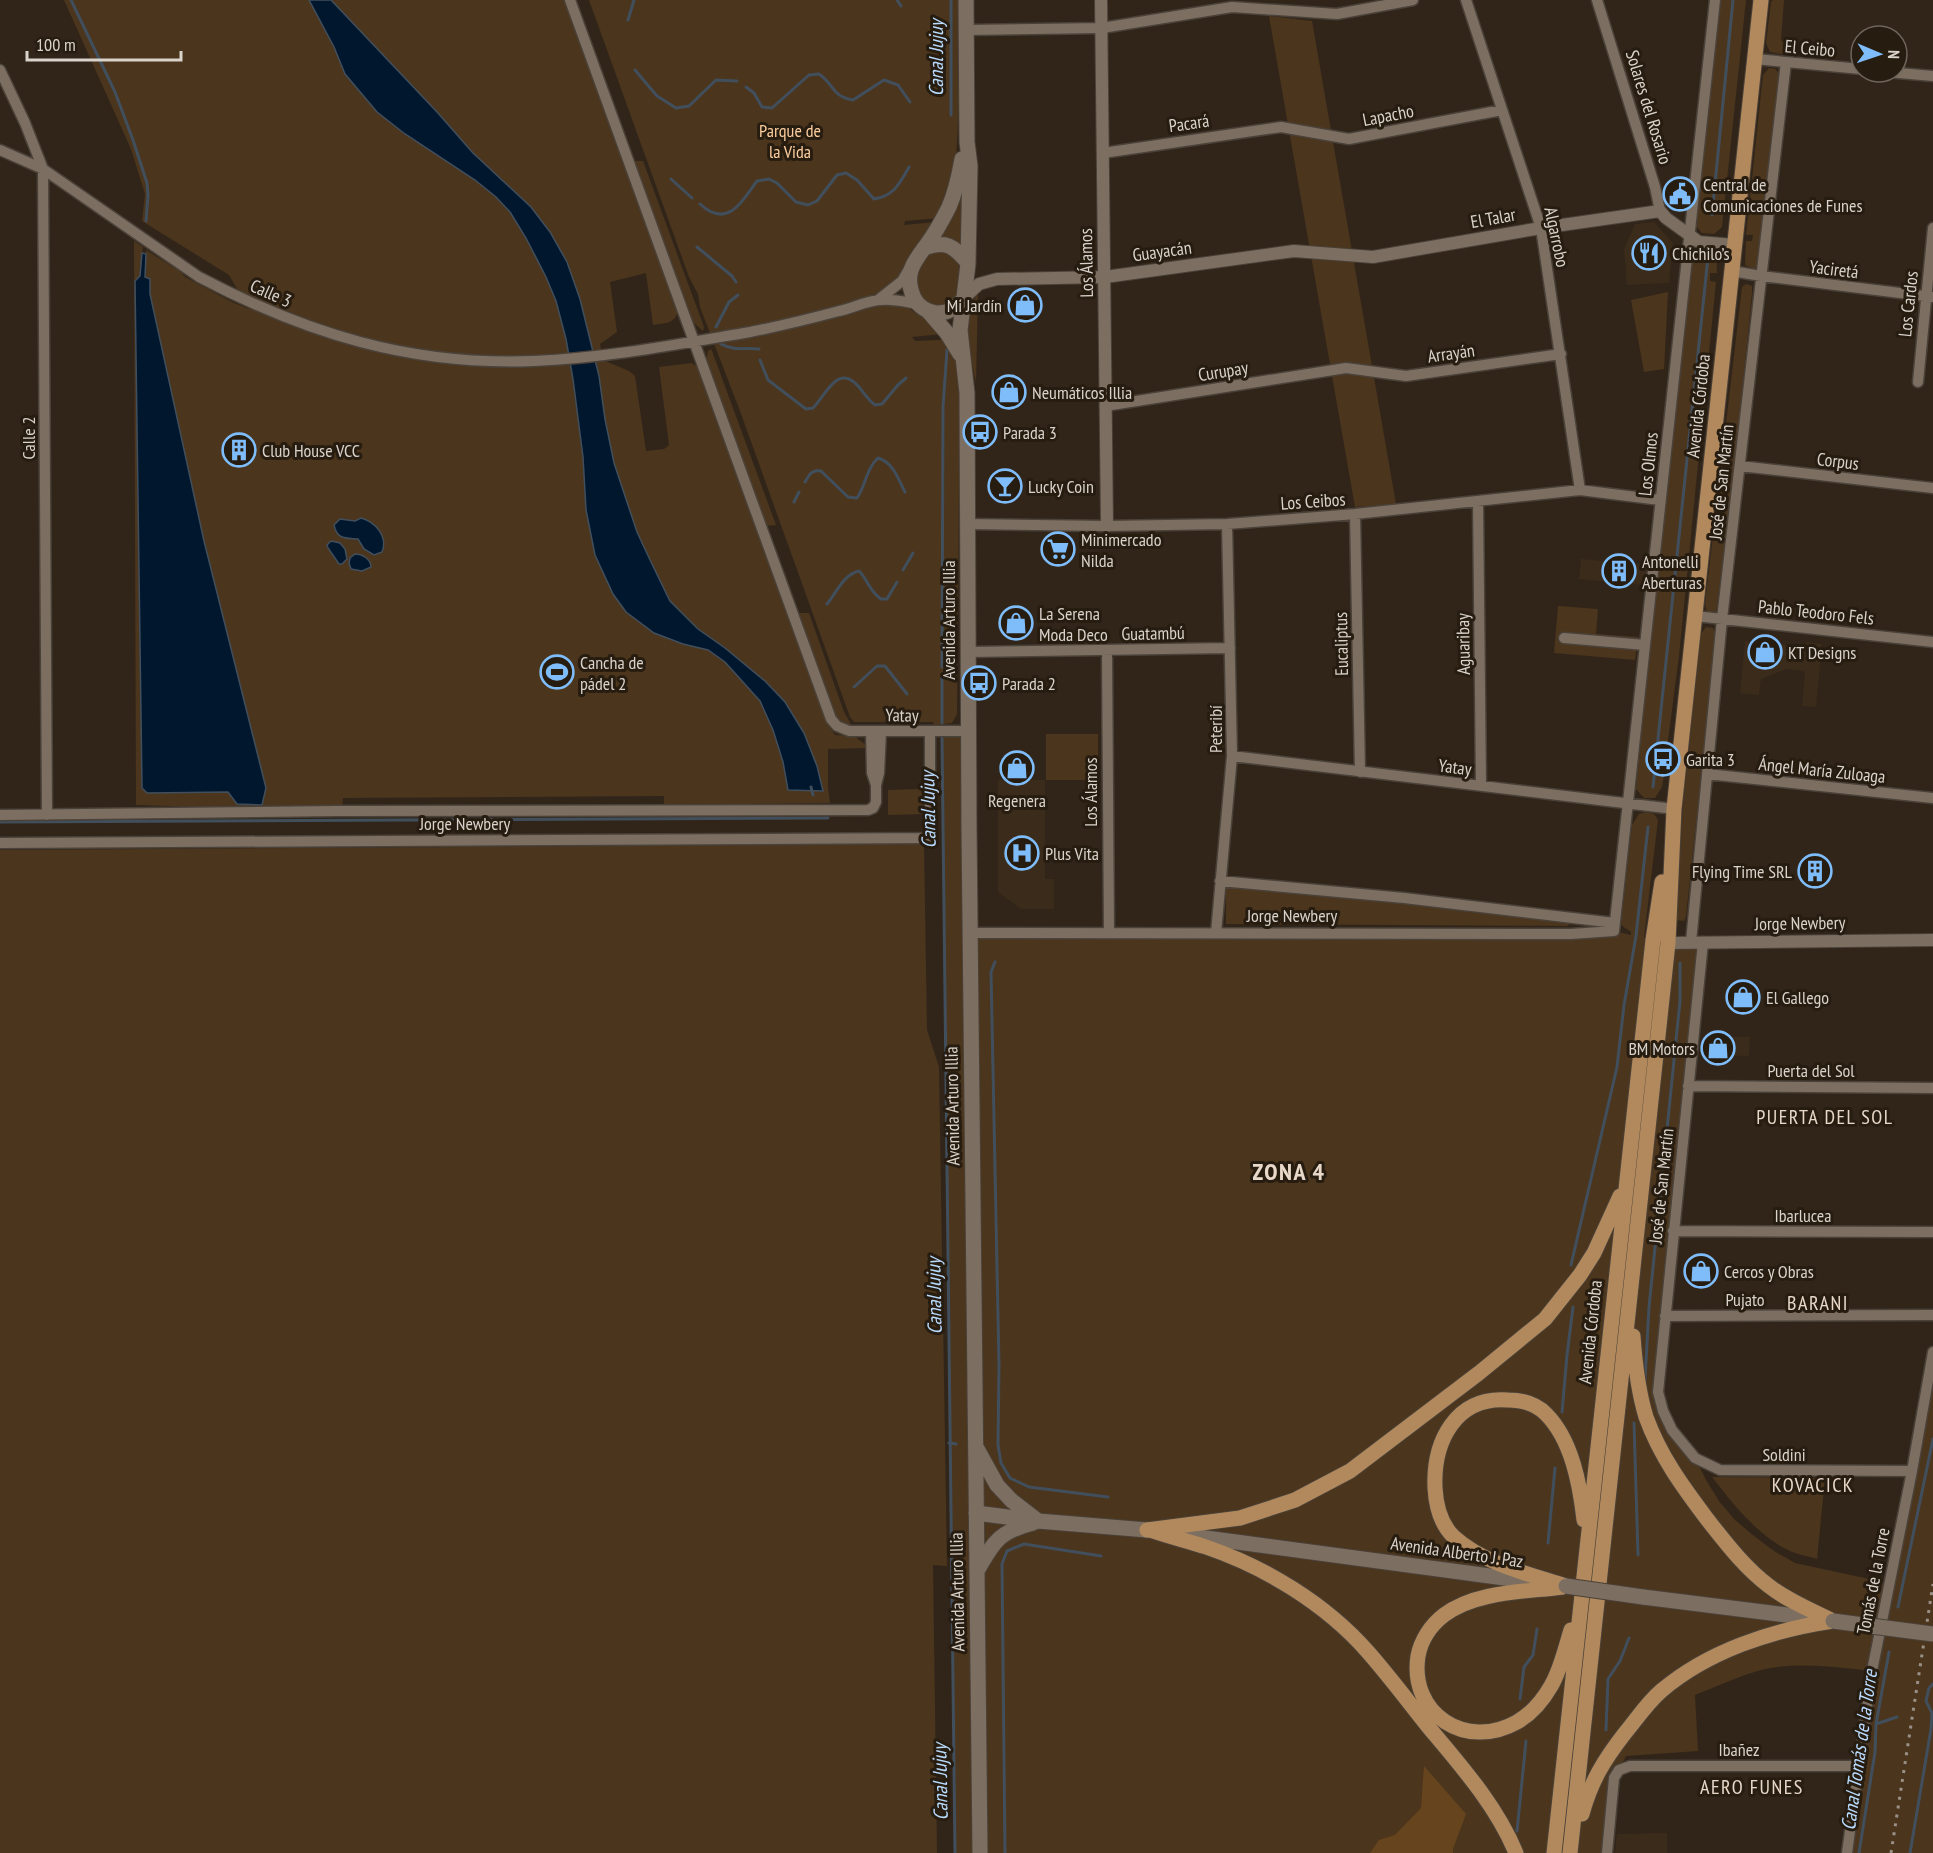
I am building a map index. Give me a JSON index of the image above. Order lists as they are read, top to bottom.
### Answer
{
  "streets": {
    "main road": ["Avenida Córdoba", "Avenida Arturo Illia", "Avenida Alberto J. Paz"],
    "street": [
      "El Ceibo",
      "Solares del Rosario",
      "Lapacho",
      "Pacará",
      "El Talar",
      "Algarrobo",
      "Guayacán",
      "Los Álamos",
      "Yaciretá",
      "Calle 3",
      "Los Cardos",
      "Arrayán",
      "Curupay",
      "Calle 2",
      "Corpus",
      "Los Olmos",
      "José de San Martín",
      "Los Ceibos",
      "Pablo Teodoro Fels",
      "Guatambú",
      "Eucaliptus",
      "Aguaribay",
      "Yatay",
      "Peteribí",
      "Ángel María Zuloaga",
      "Jorge Newbery",
      "Puerta del Sol",
      "Ibarlucea",
      "Pujato",
      "Soldini",
      "Tomás de la Torre",
      "Ibañez"
    ]
  },
  "crossings": [
    ["El Ceibo", "Avenida Córdoba"],
    ["El Ceibo", "José de San Martín"],
    ["Solares del Rosario", "El Talar"],
    ["Lapacho", "Pacará"],
    ["Lapacho", "Algarrobo"],
    ["Pacará", "Los Álamos"],
    ["El Talar", "Algarrobo"],
    ["El Talar", "Guayacán"],
    ["Algarrobo", "Arrayán"],
    ["Algarrobo", "Los Ceibos"],
    ["Guayacán", "Los Álamos"],
    ["Guayacán", "Avenida Arturo Illia"],
    ["Los Álamos", "Curupay"],
    ["Los Álamos", "Los Ceibos"],
    ["Los Álamos", "Guatambú"],
    ["Los Álamos", "Jorge Newbery"],
    ["Yaciretá", "Los Cardos"],
    ["Yaciretá", "Avenida Córdoba"],
    ["Yaciretá", "José de San Martín"],
    ["Calle 3", "Calle 2"],
    ["Calle 3", "Yatay"],
    ["Arrayán", "Curupay"],
    ["Avenida Córdoba", "Pablo Teodoro Fels"],
    ["Avenida Córdoba", "Yatay"],
    ["Avenida Córdoba", "Jorge Newbery"],
    ["Corpus", "José de San Martín"],
    ["Los Olmos", "Los Ceibos"],
    ["Los Olmos", "Yatay"],
    ["Los Olmos", "Jorge Newbery"],
    ["José de San Martín", "Pablo Teodoro Fels"],
    ["José de San Martín", "Ángel María Zuloaga"],
    ["José de San Martín", "Jorge Newbery"],
    ["José de San Martín", "Puerta del Sol"],
    ["José de San Martín", "Ibarlucea"],
    ["José de San Martín", "Pujato"],
    ["José de San Martín", "Soldini"],
    ["Los Ceibos", "Avenida Arturo Illia"],
    ["Los Ceibos", "Eucaliptus"],
    ["Los Ceibos", "Aguaribay"],
    ["Los Ceibos", "Peteribí"],
    ["Avenida Arturo Illia", "Guatambú"],
    ["Avenida Arturo Illia", "Yatay"],
    ["Avenida Arturo Illia", "Jorge Newbery"],
    ["Avenida Arturo Illia", "Avenida Alberto J. Paz"],
    ["Guatambú", "Peteribí"],
    ["Eucaliptus", "Yatay"],
    ["Aguaribay", "Yatay"],
    ["Yatay", "Peteribí"],
    ["Yatay", "Jorge Newbery"],
    ["Peteribí", "Jorge Newbery"],
    ["Soldini", "Tomás de la Torre"],
    ["Tomás de la Torre", "Ibañez"]
  ],
  "districts": [
    "PUERTA DEL SOL",
    "ZONA 4",
    "BARANI",
    "KOVACICK",
    "AERO FUNES"
  ],
  "water": ["Canal Jujuy", "Canal Tomás de la Torre"],
  "parks": ["Parque de la Vida"],
  "places": {
    "public building": ["Central de Comunicaciones de Funes"],
    "restaurant": ["Chichilo’s"],
    "shop": [
      "Mi Jardín",
      "Neumáticos Illia",
      "La Serena Moda Deco",
      "KT Designs",
      "Regenera",
      "El Gallego",
      "BM Motors",
      "Cercos y Obras"
    ],
    "bus stop": ["Parada 3", "Parada 2", "Garita 3"],
    "building": ["Club House VCC", "Antonelli Aberturas", "Flying Time SRL"],
    "bar": ["Lucky Coin"],
    "supermarket": ["Minimercado Nilda"],
    "sports": ["Cancha de pádel 2"],
    "hospital": ["Plus Vita"]
  },
  "scale_bar": "100 m",
  "north": "right"
}
